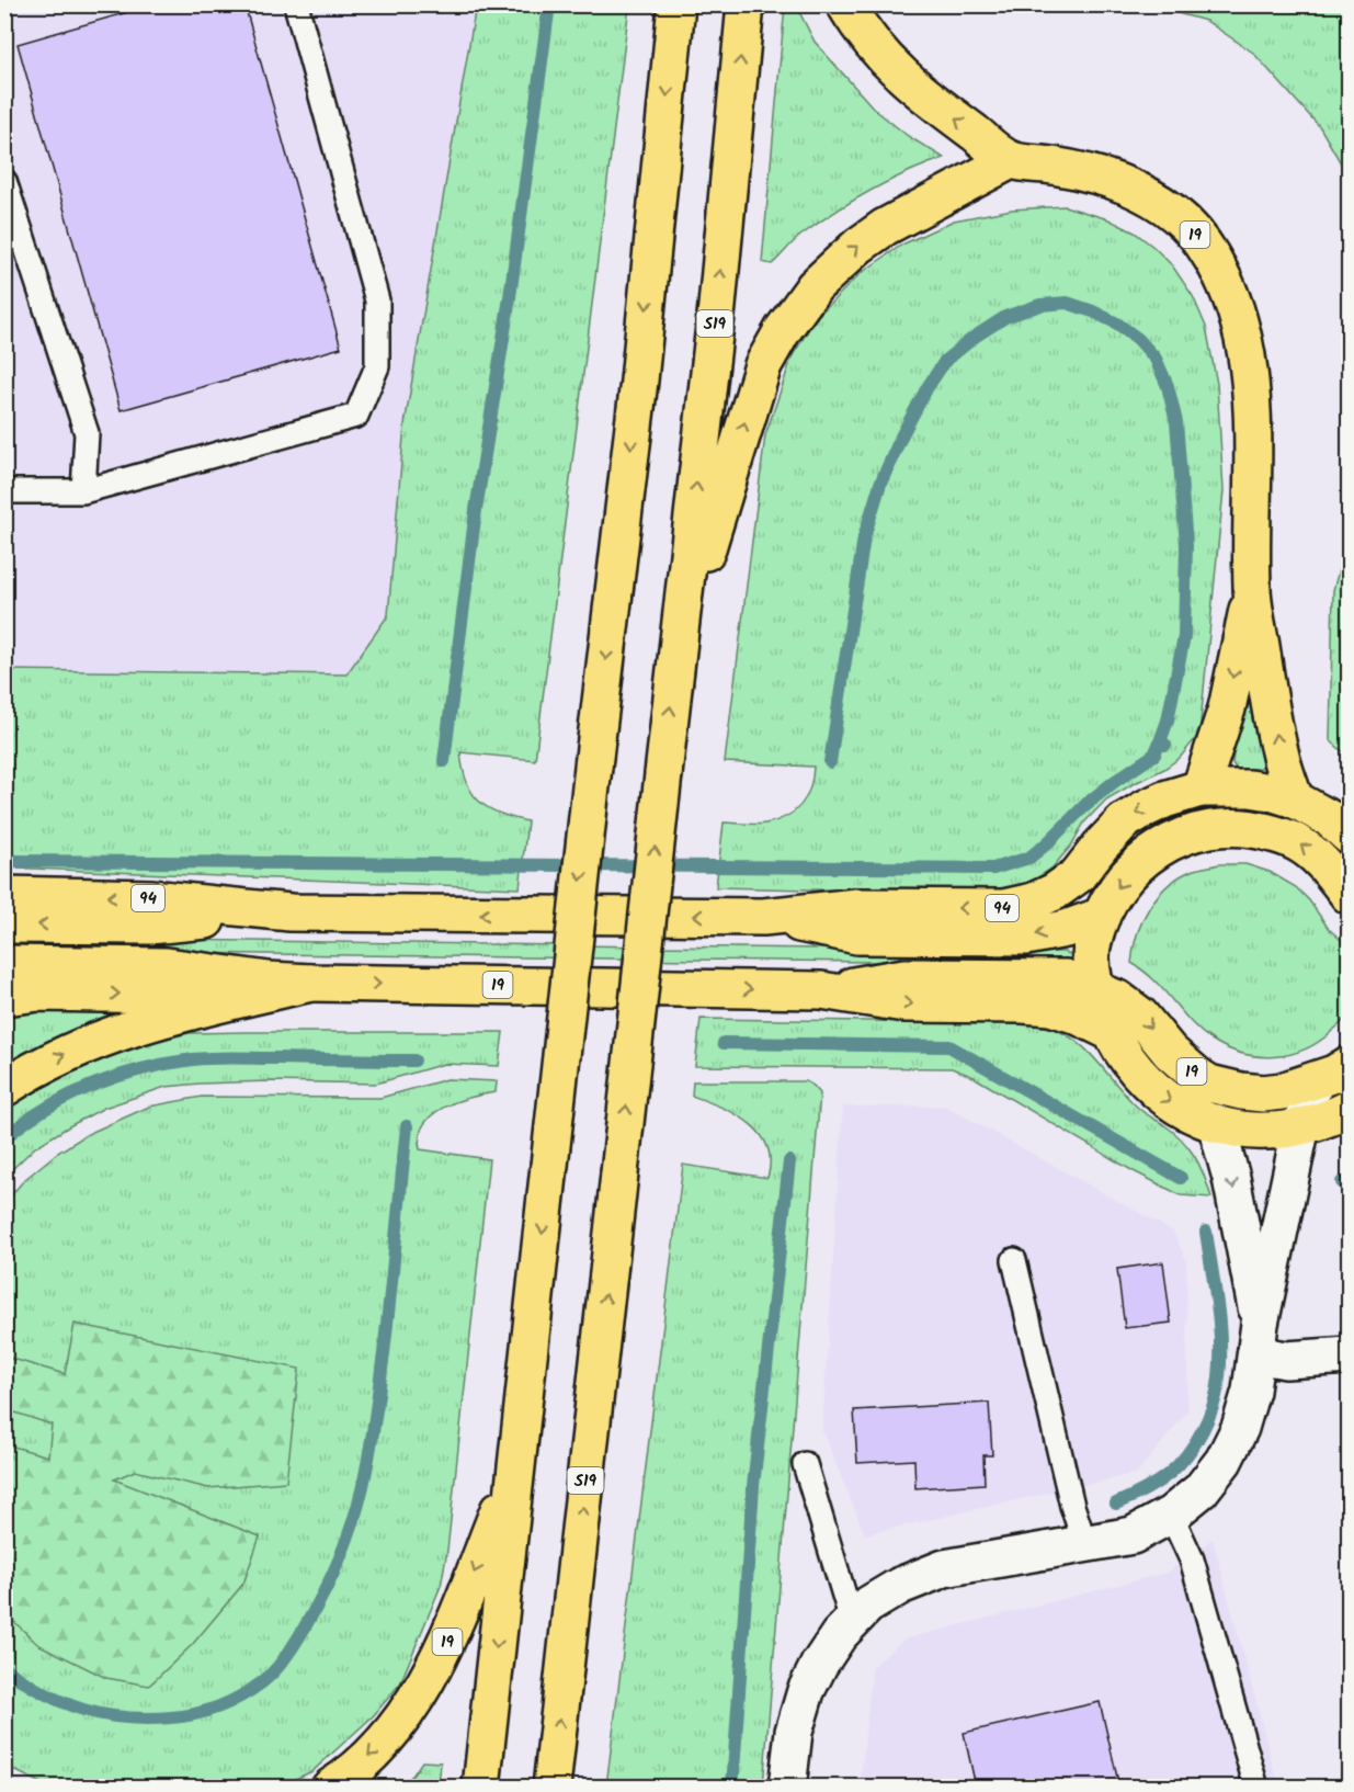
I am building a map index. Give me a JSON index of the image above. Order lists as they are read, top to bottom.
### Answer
{
  "streets": {
    "main road": ["19", "S19", "94"]
  },
  "crossings": [
    ["19", "94"]
  ]
}
